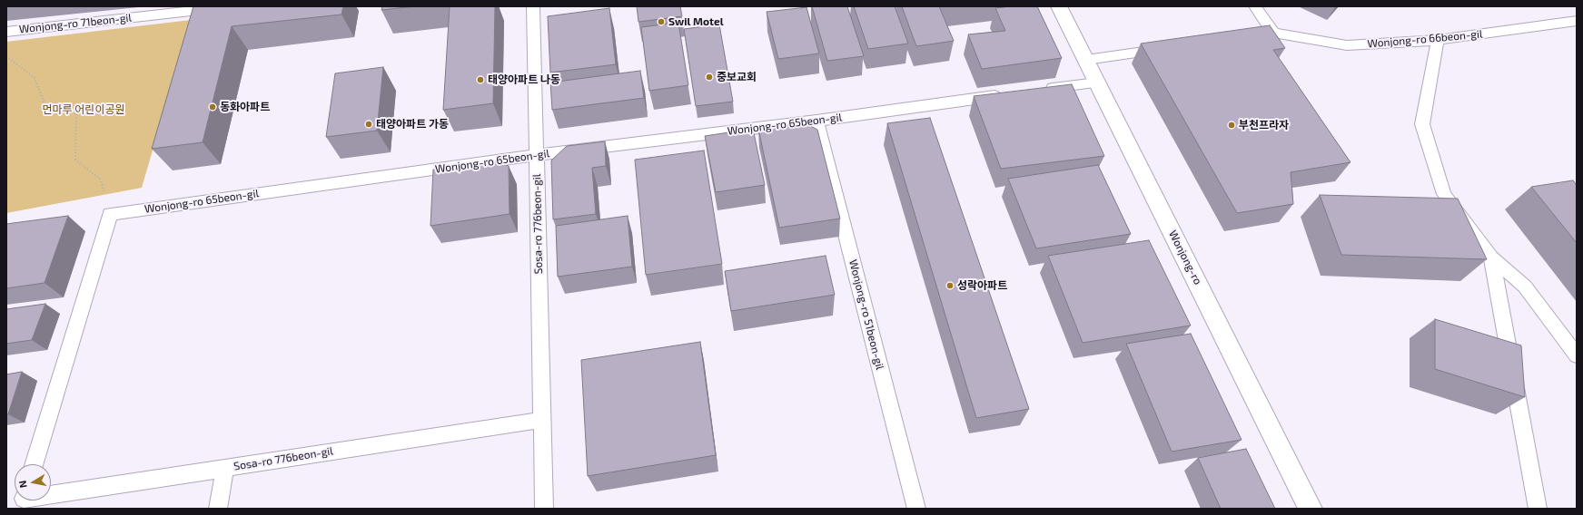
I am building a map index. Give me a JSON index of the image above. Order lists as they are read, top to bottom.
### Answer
{
  "streets": {
    "street": ["Wonjong-ro"],
    "lane": [
      "Wonjong-ro 71beon-gil",
      "Wonjong-ro 66beon-gil",
      "Wonjong-ro 65beon-gil",
      "Sosa-ro 776beon-gil",
      "Wonjong-ro 51beon-gil"
    ]
  },
  "crossings": [
    ["Wonjong-ro 65beon-gil", "Sosa-ro 776beon-gil"],
    ["Wonjong-ro 65beon-gil", "Wonjong-ro 51beon-gil"]
  ],
  "parks": ["먼마루 어린이공원"],
  "places": [
    "Swil Motel",
    "중보교회",
    "태양아파트 나동",
    "동화아파트",
    "태양아파트 가동",
    "부천프라자",
    "성락아파트"
  ],
  "north": "left"
}
